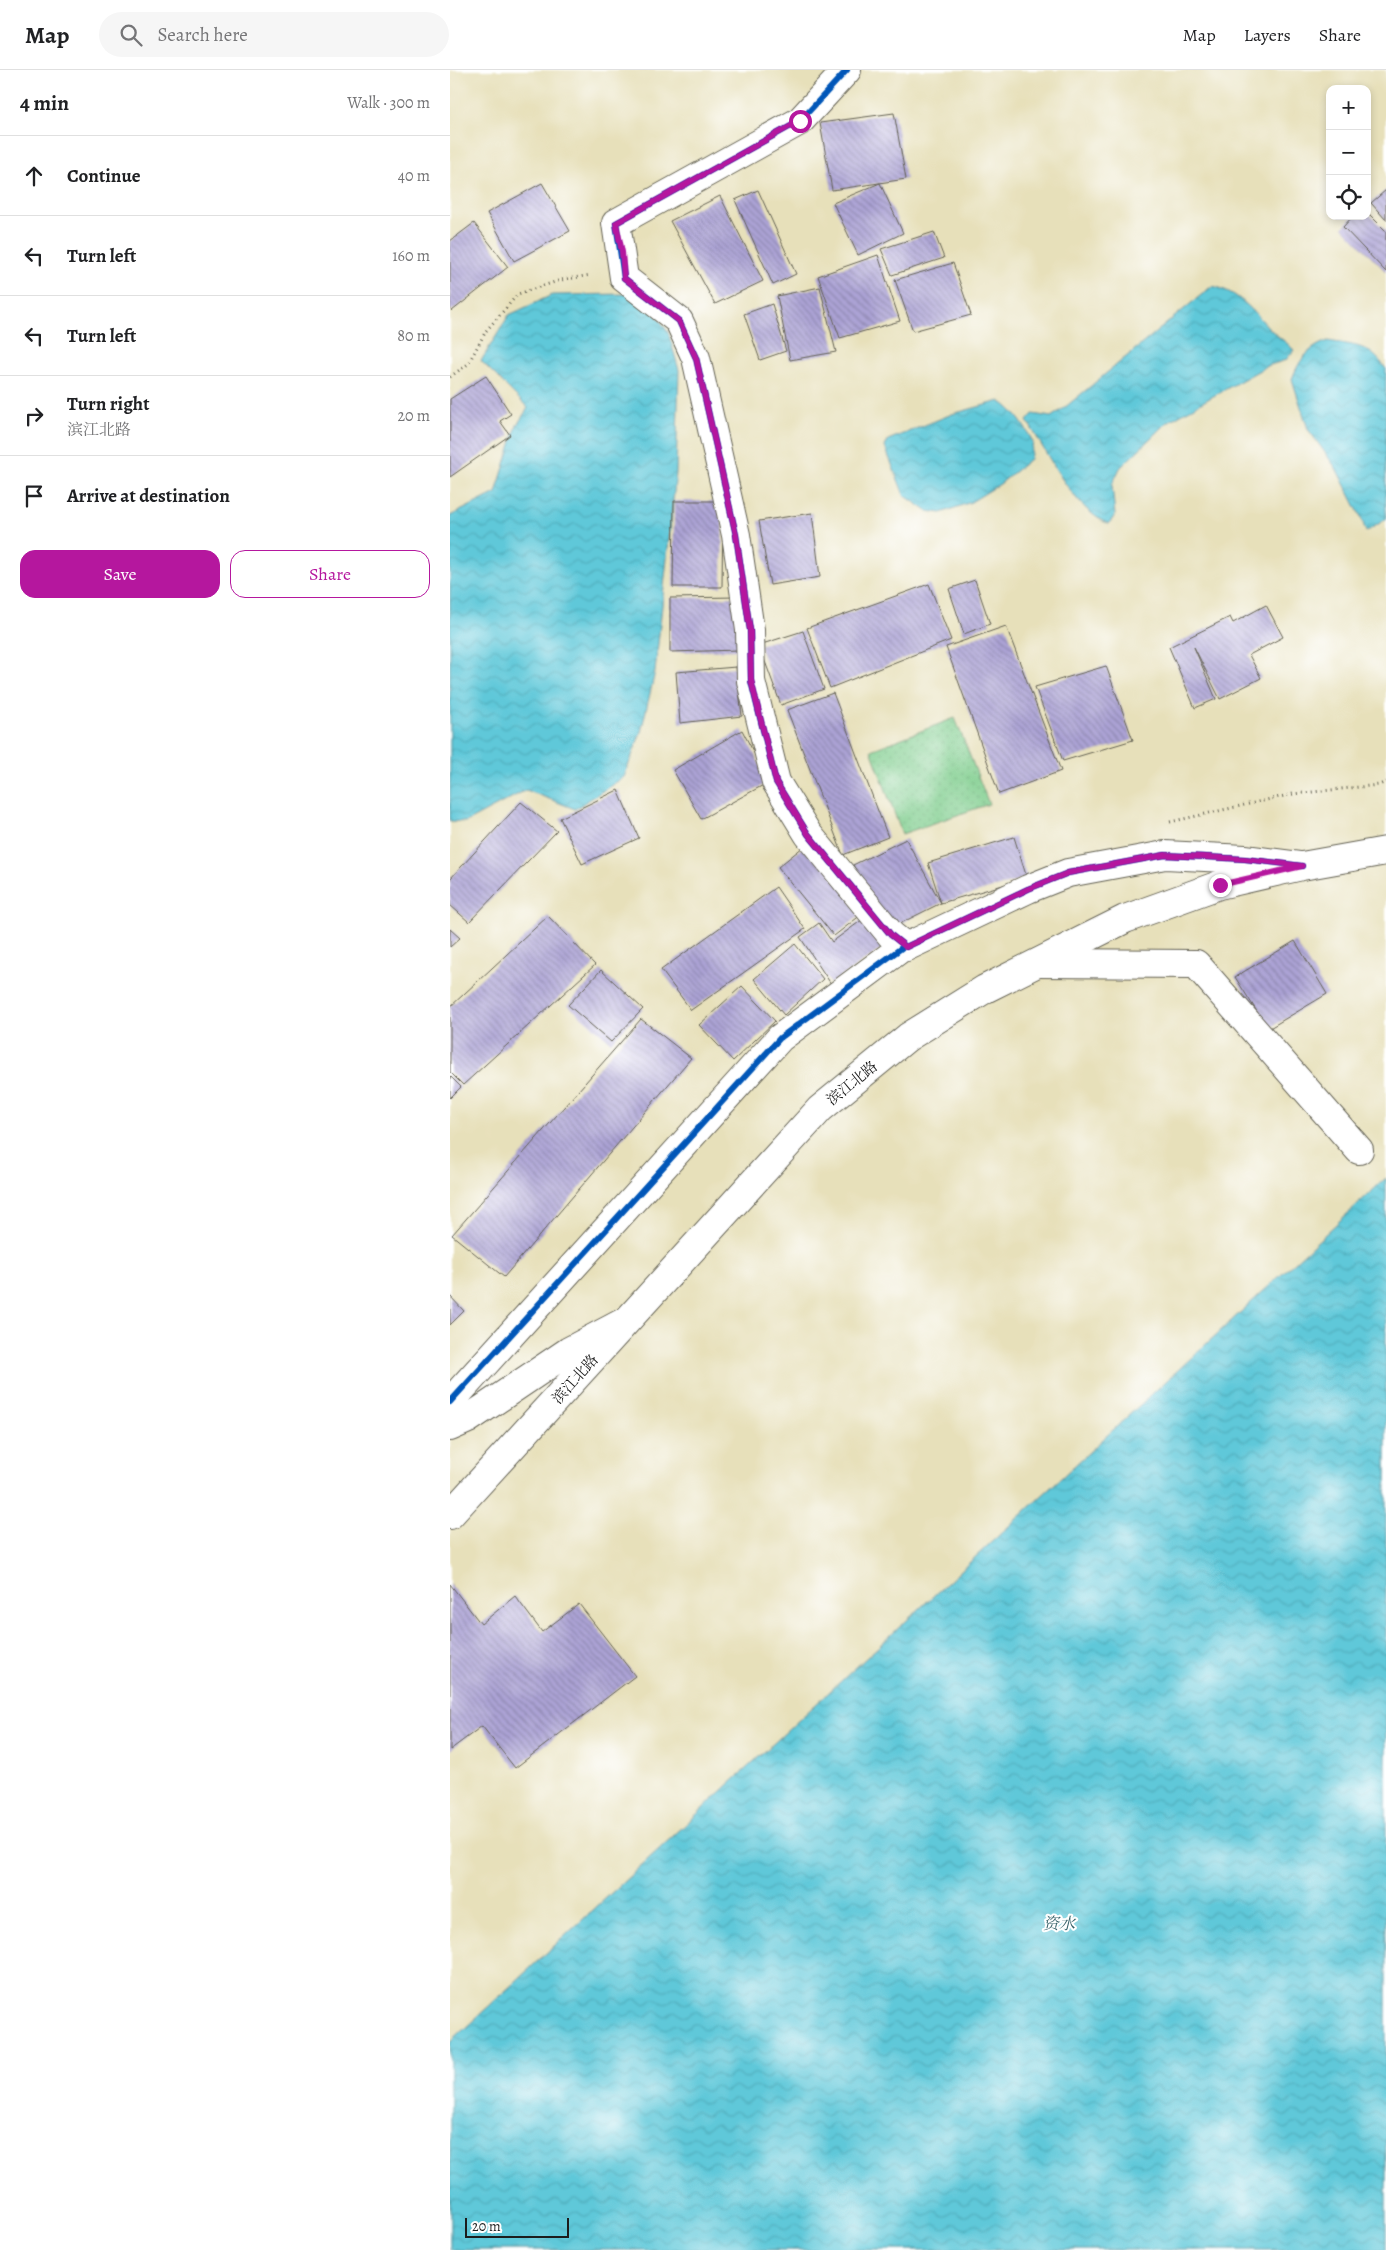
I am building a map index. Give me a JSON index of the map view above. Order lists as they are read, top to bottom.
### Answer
{
  "streets": {
    "street": ["滨江北路"]
  },
  "water": ["资水"],
  "scale_bar": "20 m",
  "page": {
    "header": "Map",
    "search": "Search here",
    "nav": ["Map", "Layers", "Share"],
    "heading": ["4 min", "Walk · 300 m"],
    "map_buttons": ["+", "−"],
    "list": [
      ["Continue", "40 m"],
      ["Turn left", "160 m"],
      ["Turn left", "80 m"],
      ["Turn right", "滨江北路", "20 m"],
      "Arrive at destination"
    ],
    "buttons": ["Save", "Share"],
    "scale": "20 m"
  }
}
